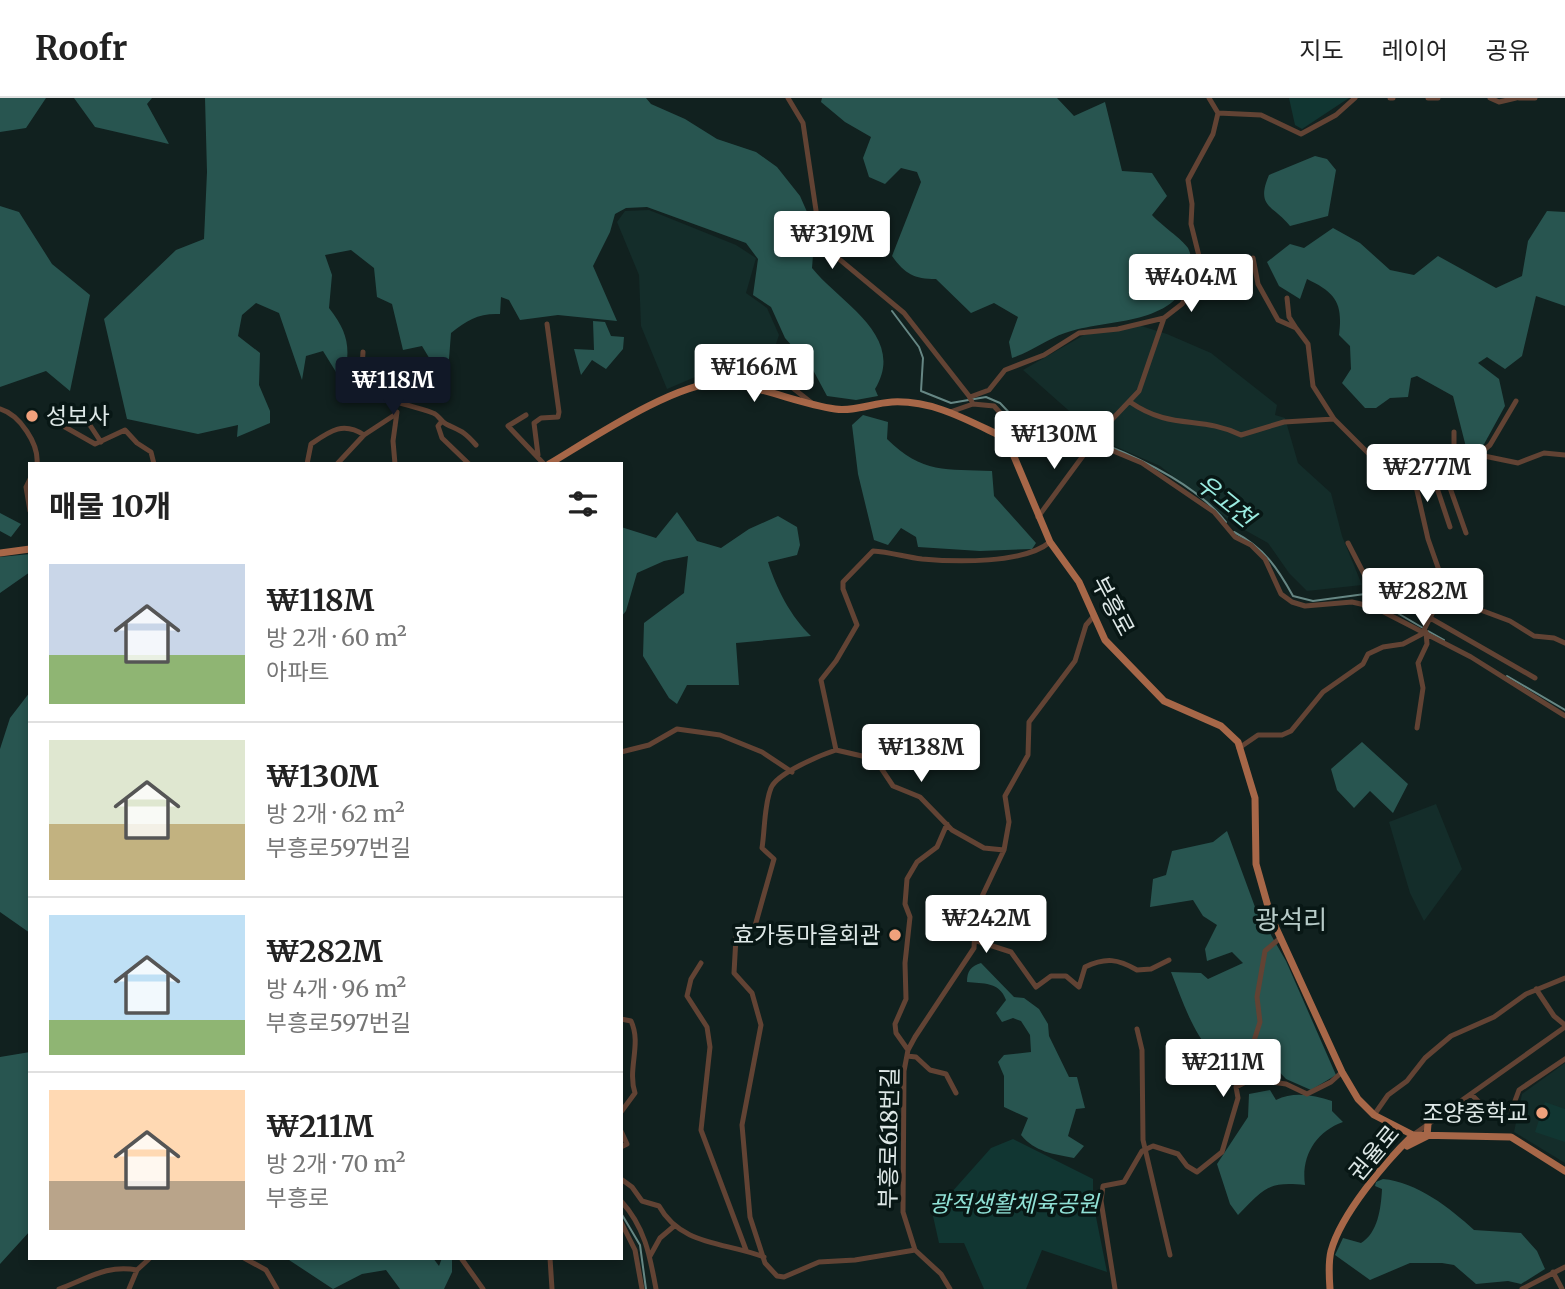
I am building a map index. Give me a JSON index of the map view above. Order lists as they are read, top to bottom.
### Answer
{
  "streets": {
    "main road": ["부흥로", "권율로"],
    "street": ["부흥로618번길"]
  },
  "crossings": [
    ["부흥로", "부흥로618번길"],
    ["부흥로", "권율로"]
  ],
  "districts": ["광석리"],
  "water": ["우고천"],
  "parks": ["광적생활체육공원"],
  "places": ["성보사", "효가동마을회관", "조양중학교"],
  "page": {
    "header": "Roofr",
    "nav": ["지도", "레이어", "공유"],
    "price": [
      "₩319M",
      "₩404M",
      "₩166M",
      "₩118M",
      "₩130M",
      "₩277M",
      "₩282M",
      "₩138M",
      "₩242M",
      "₩211M"
    ],
    "heading": "매물 10개",
    "list": [
      {
        "name": "₩118M",
        "note": "방 2개 · 60 m² · 아파트"
      },
      {
        "name": "₩130M",
        "note": "방 2개 · 62 m² · 부흥로597번길"
      },
      {
        "name": "₩282M",
        "note": "방 4개 · 96 m² · 부흥로597번길"
      },
      {
        "name": "₩211M",
        "note": "방 2개 · 70 m² · 부흥로"
      }
    ]
  }
}
